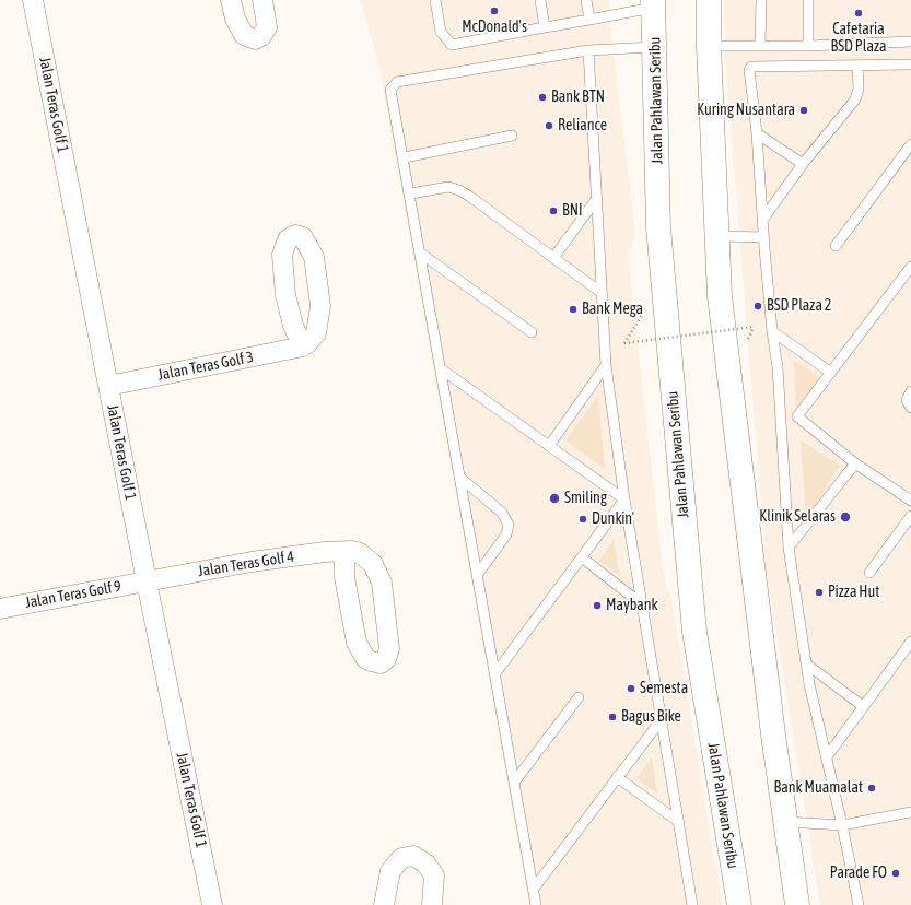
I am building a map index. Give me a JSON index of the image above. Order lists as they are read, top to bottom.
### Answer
{
  "streets": {
    "main road": ["Jalan Pahlawan Seribu"],
    "street": [
      "Jalan Teras Golf 1",
      "Jalan Teras Golf 3",
      "Jalan Teras Golf 4",
      "Jalan Teras Golf 9"
    ]
  },
  "crossings": [
    ["Jalan Teras Golf 1", "Jalan Teras Golf 3"],
    ["Jalan Teras Golf 1", "Jalan Teras Golf 4"],
    ["Jalan Teras Golf 1", "Jalan Teras Golf 9"],
    ["Jalan Teras Golf 4", "Jalan Teras Golf 9"]
  ],
  "places": [
    "McDonald's",
    "Cafetaria BSD Plaza",
    "Bank BTN",
    "Kuring Nusantara",
    "Reliance",
    "BNI",
    "BSD Plaza 2",
    "Bank Mega",
    "Smiling",
    "Klinik Selaras",
    "Dunkin'",
    "Pizza Hut",
    "Maybank",
    "Semesta",
    "Bagus Bike",
    "Bank Muamalat",
    "Parade FO"
  ]
}
